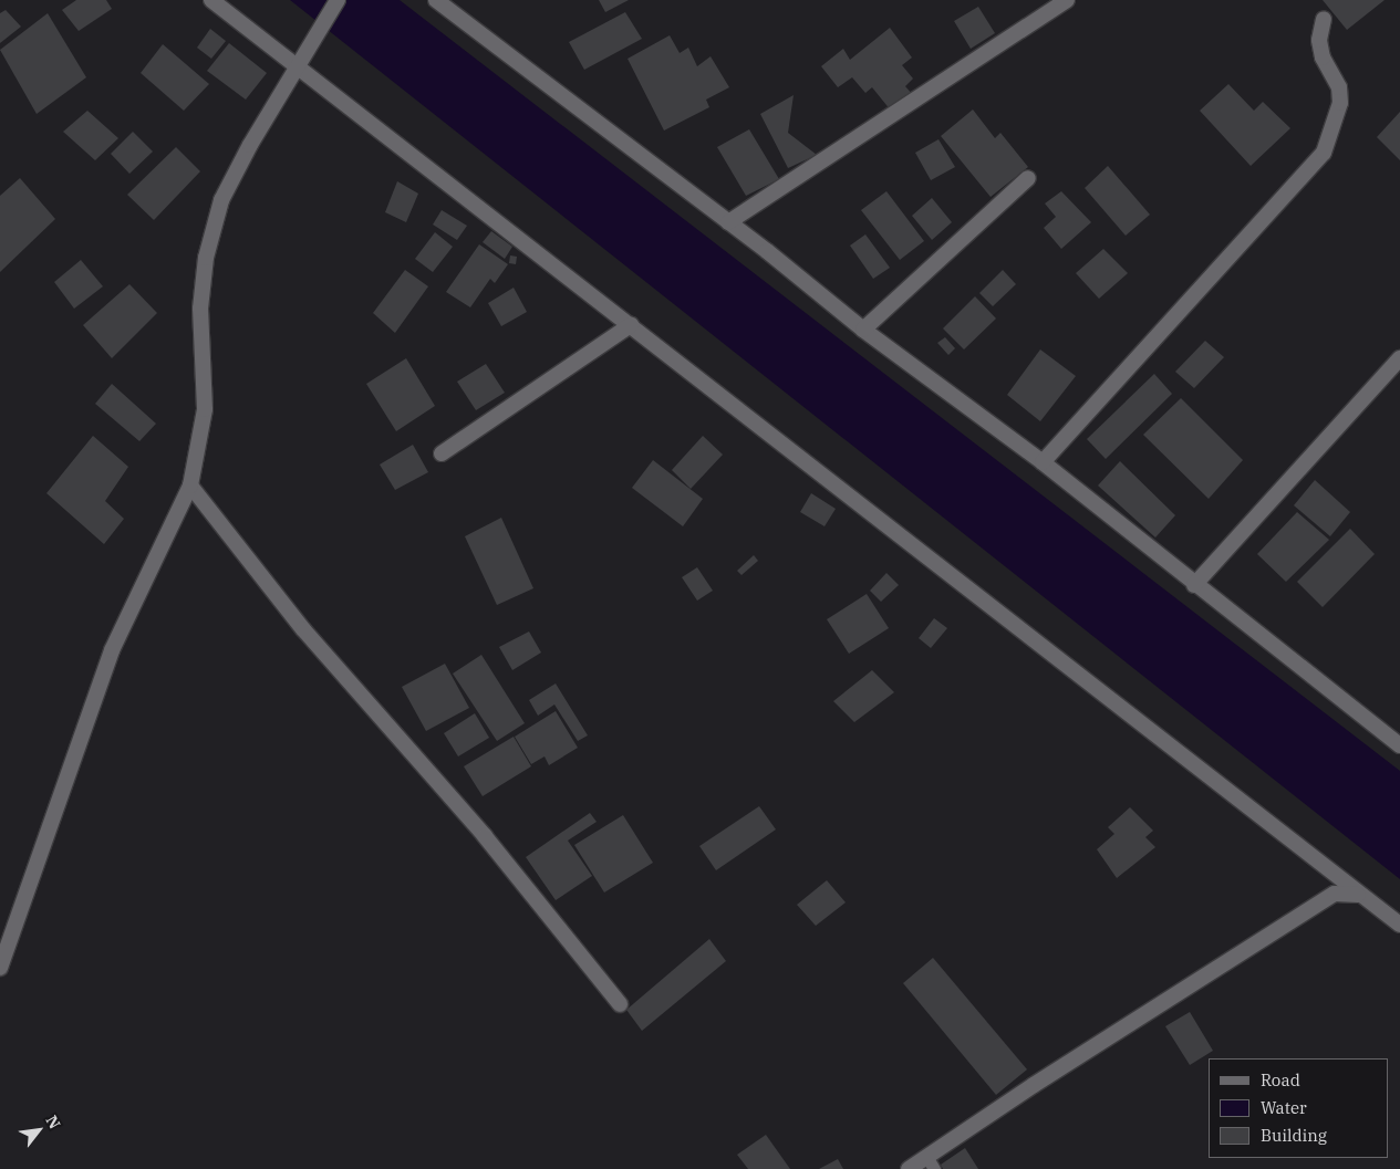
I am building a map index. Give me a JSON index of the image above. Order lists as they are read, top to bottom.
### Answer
{
  "legend": ["Road", "Water", "Building"],
  "north": "top right"
}
